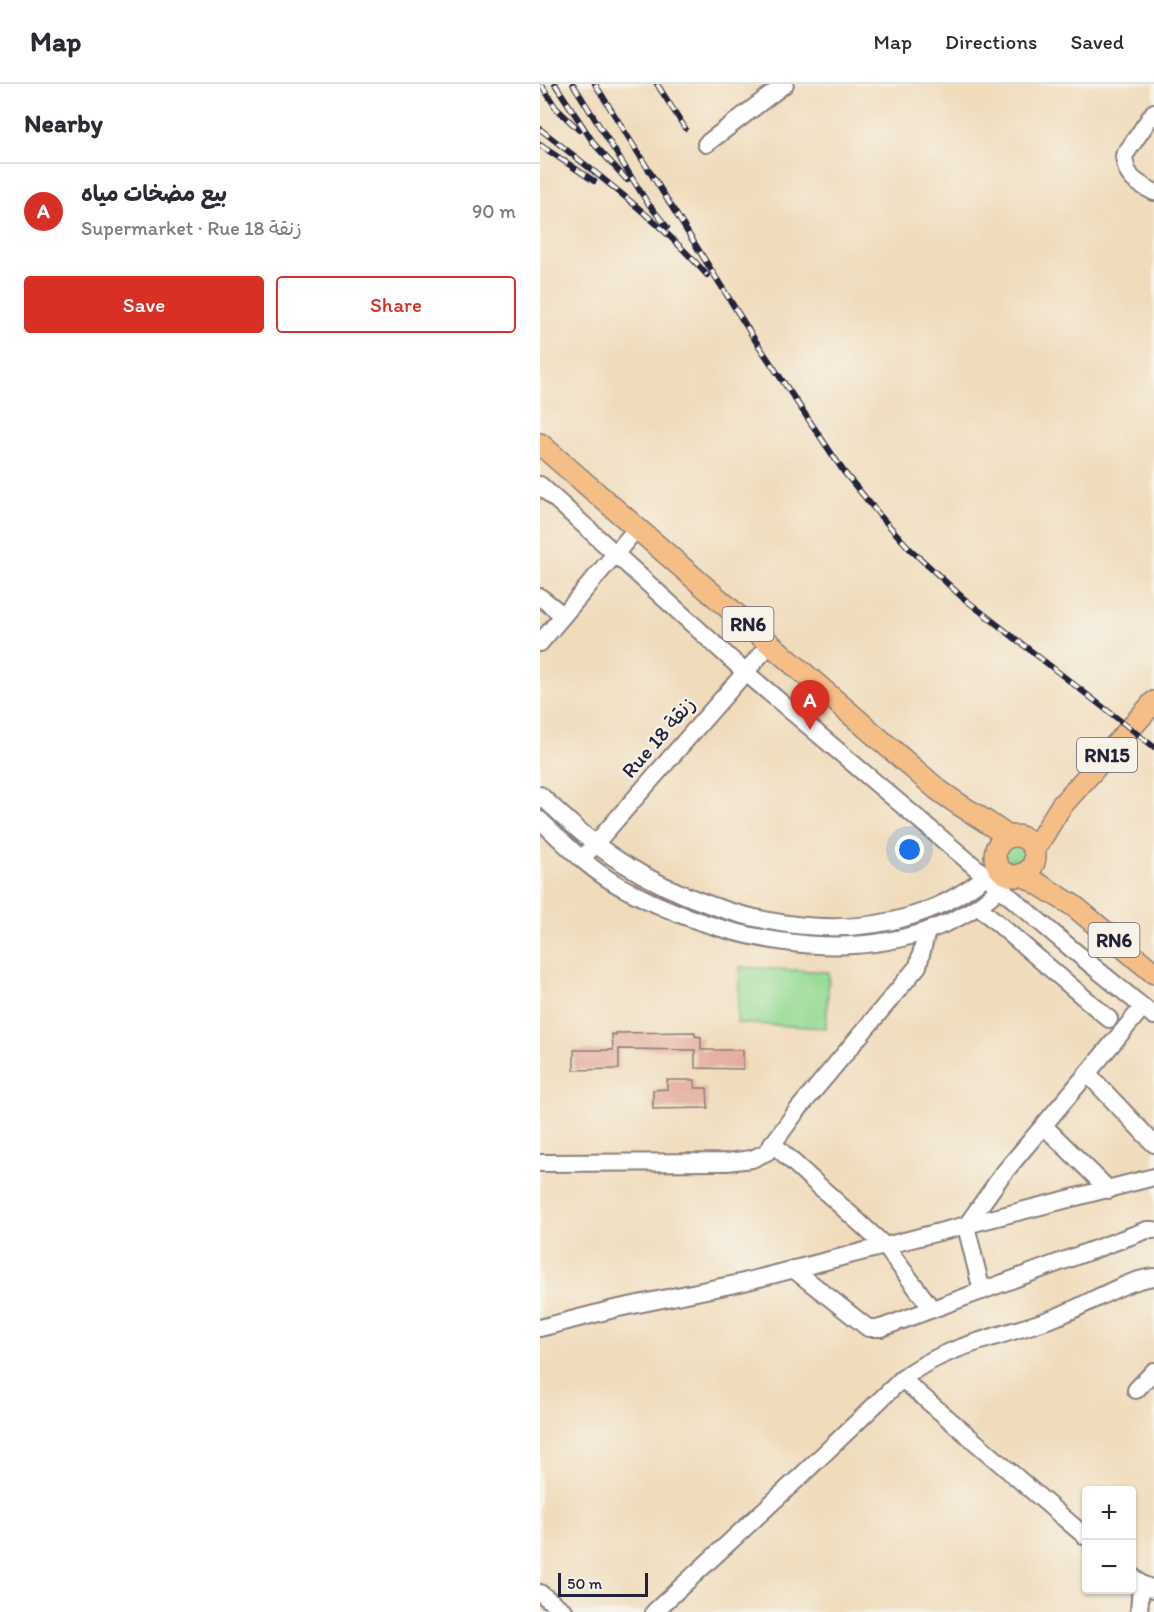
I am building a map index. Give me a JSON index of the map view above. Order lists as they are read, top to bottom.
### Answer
{
  "streets": {
    "main road": ["RN6", "RN15"],
    "street": ["Rue 18 زنقة"]
  },
  "crossings": [
    ["RN6", "Rue 18 زنقة"],
    ["RN6", "RN15"]
  ],
  "scale_bar": "50 m",
  "page": {
    "header": "Map",
    "nav": ["Map", "Directions", "Saved"],
    "heading": "Nearby",
    "list": [
      {
        "mark": "A",
        "name": "بيع مضخات مياه",
        "note": "Supermarket · Rue 18 زنقة",
        "value": "90 m"
      }
    ],
    "buttons": ["Save", "Share"],
    "pins": "A",
    "map_buttons": ["+", "−"],
    "scale": "50 m"
  }
}
